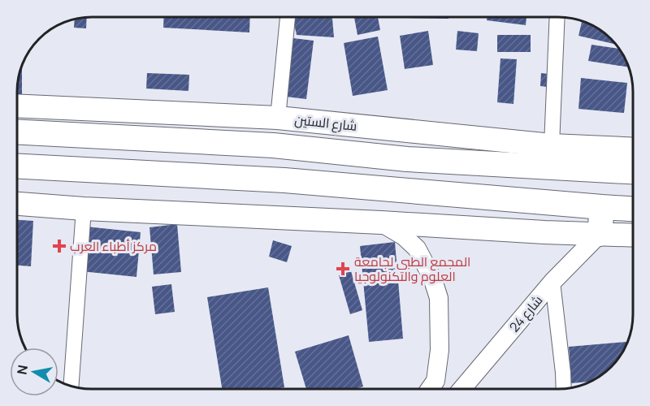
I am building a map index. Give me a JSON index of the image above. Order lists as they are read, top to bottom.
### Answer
{
  "streets": {
    "highway": ["شارع الستين"],
    "street": ["شارع 24"]
  },
  "places": {
    "health": ["مركز أطباء العرب", "المجمع الطبي لجامعة العلوم والتكنولوجيا"]
  },
  "north": "left"
}
